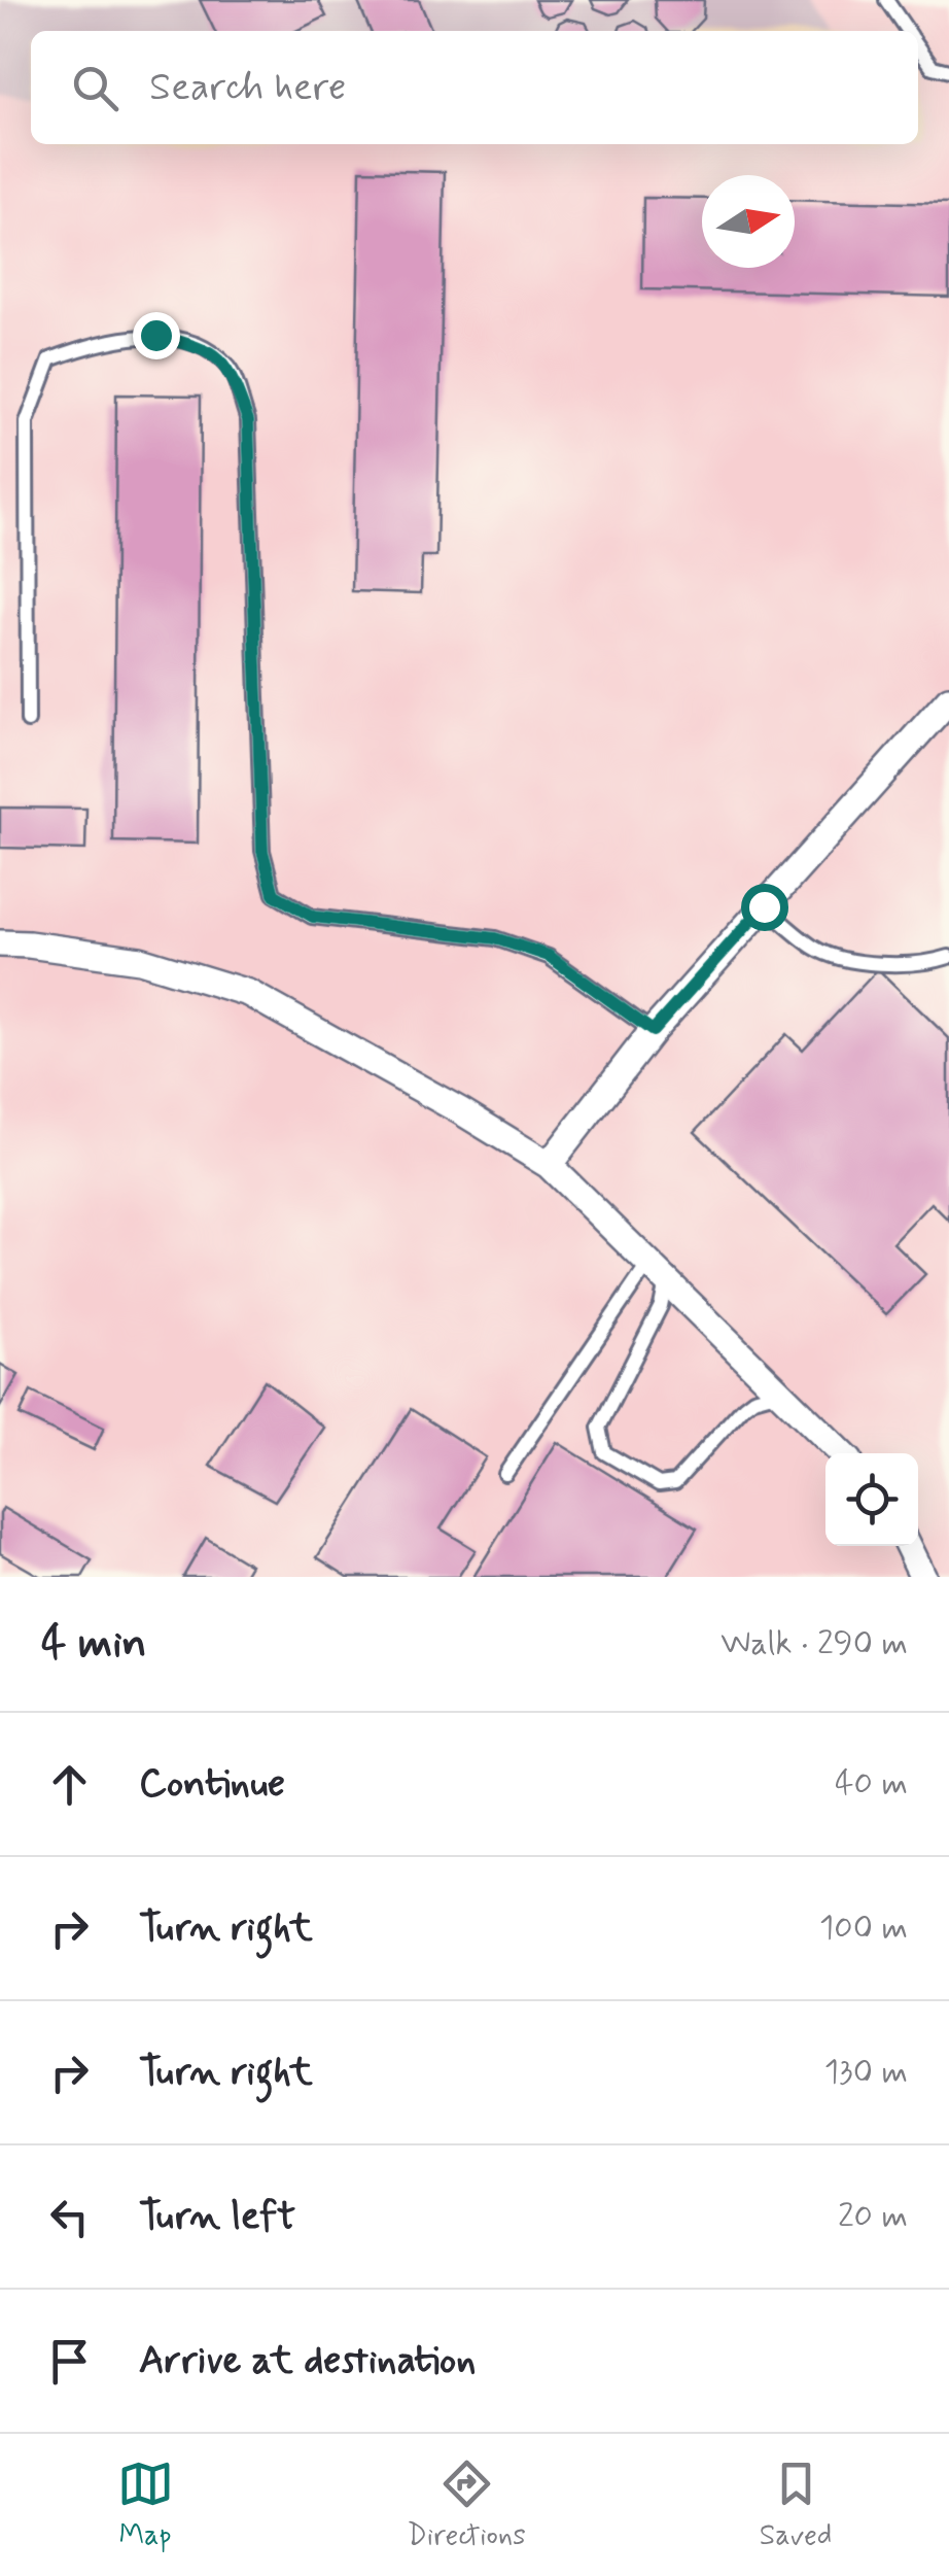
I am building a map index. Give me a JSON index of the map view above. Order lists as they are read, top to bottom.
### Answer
{
  "north": "right",
  "page": {
    "search": "Search here",
    "heading": ["4 min", "Walk · 290 m"],
    "list": [
      ["Continue", "40 m"],
      ["Turn right", "100 m"],
      ["Turn right", "130 m"],
      ["Turn left", "20 m"],
      "Arrive at destination"
    ],
    "nav": ["Map", "Directions", "Saved"]
  }
}
